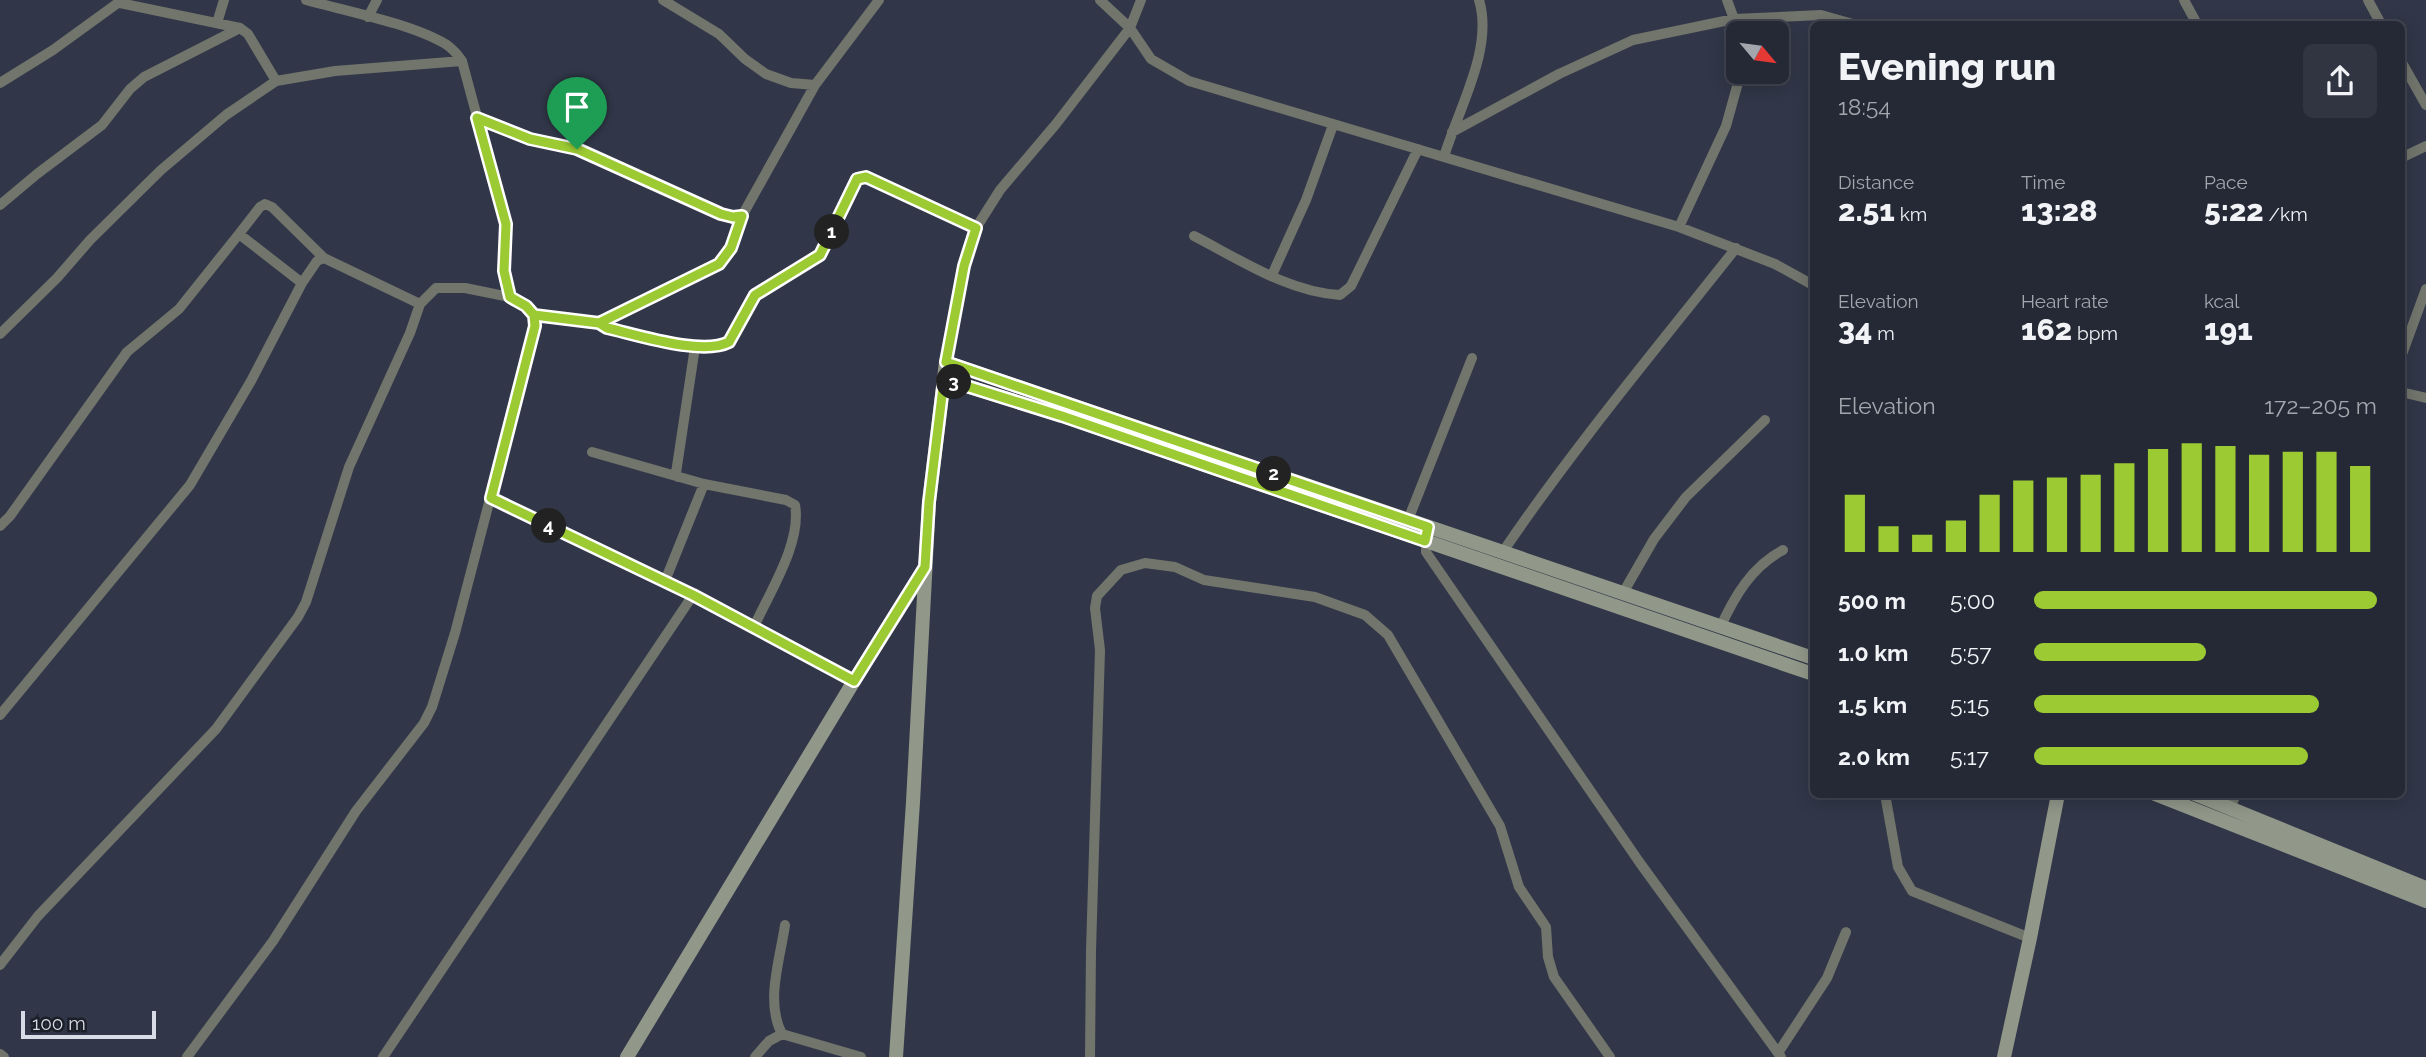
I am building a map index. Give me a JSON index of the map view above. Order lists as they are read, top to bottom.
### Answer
{
  "scale_bar": "100 m",
  "north": "bottom right",
  "page": {
    "heading": ["Evening run", "18:54"],
    "stats": [
      ["Distance", "2.51 km"],
      ["Time", "13:28"],
      ["Pace", "5:22 /km"],
      ["Elevation", "34 m"],
      ["Heart rate", "162 bpm"],
      ["kcal", "191"]
    ],
    "pins": [
      "1",
      "3",
      "2",
      "4"
    ],
    "chart": ["Elevation", "172–205 m"],
    "list": [
      {
        "name": "500 m",
        "note": "5:00"
      },
      {
        "name": "1.0 km",
        "note": "5:57"
      },
      {
        "name": "1.5 km",
        "note": "5:15"
      },
      {
        "name": "2.0 km",
        "note": "5:17"
      }
    ],
    "scale": "100 m"
  }
}
